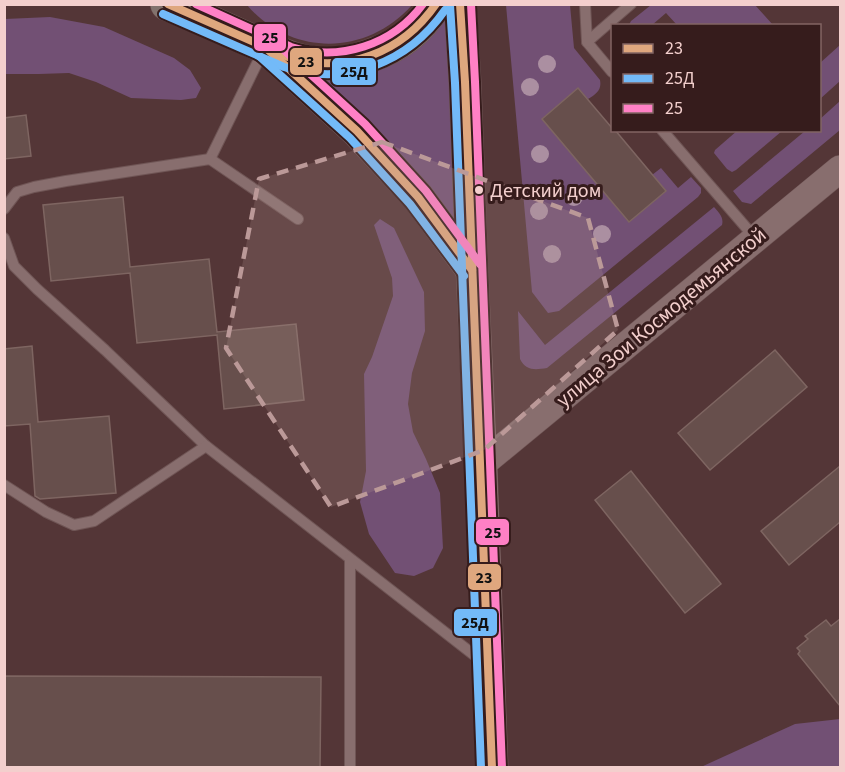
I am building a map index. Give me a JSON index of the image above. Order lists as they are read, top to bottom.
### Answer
{
  "streets": {
    "street": ["улица Зои Космодемьянской"]
  },
  "places": ["Детский дом"],
  "lines": ["transit line 23", "transit line 25", "transit line 25Д"],
  "legend": ["23", "25Д", "25"]
}
